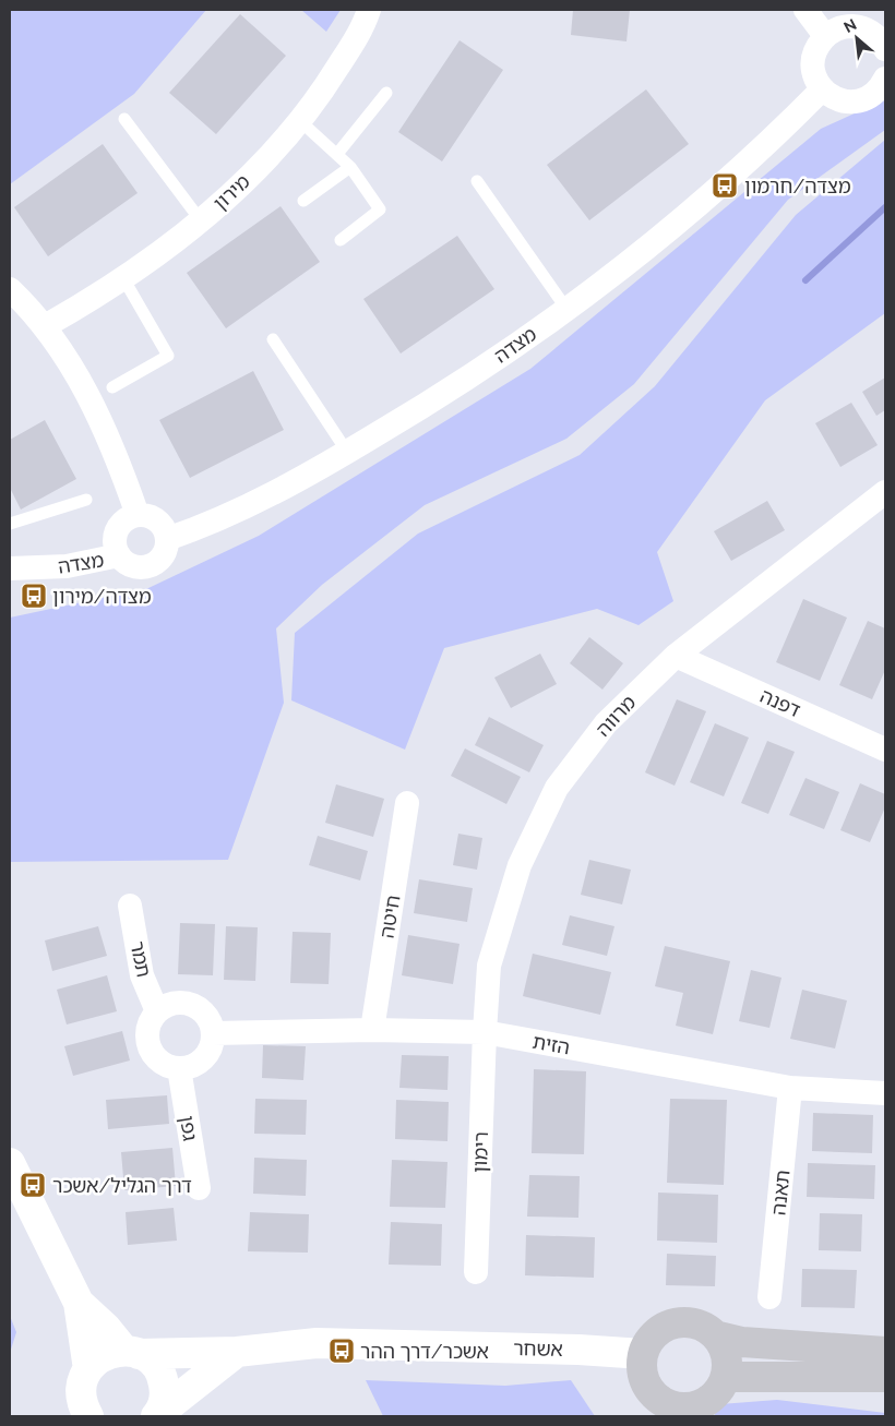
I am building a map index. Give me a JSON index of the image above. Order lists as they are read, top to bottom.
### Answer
{
  "streets": {
    "street": [
      "מירון",
      "מצדה",
      "דפנה",
      "מרווה",
      "חיטה",
      "תמר",
      "הזית",
      "גפן",
      "רימון",
      "תאנה",
      "אשחר"
    ]
  },
  "crossings": [
    ["דפנה", "מרווה"],
    ["מרווה", "הזית"],
    ["מרווה", "רימון"],
    ["חיטה", "הזית"],
    ["תמר", "הזית"],
    ["תמר", "גפן"],
    ["הזית", "גפן"],
    ["הזית", "רימון"],
    ["הזית", "תאנה"]
  ],
  "places": {
    "bus stop": [
      "מצדה/חרמון",
      "מצדה/מירון",
      "דרך הגליל/אשכר",
      "אשכר/דרך ההר"
    ]
  },
  "north": "top left"
}
